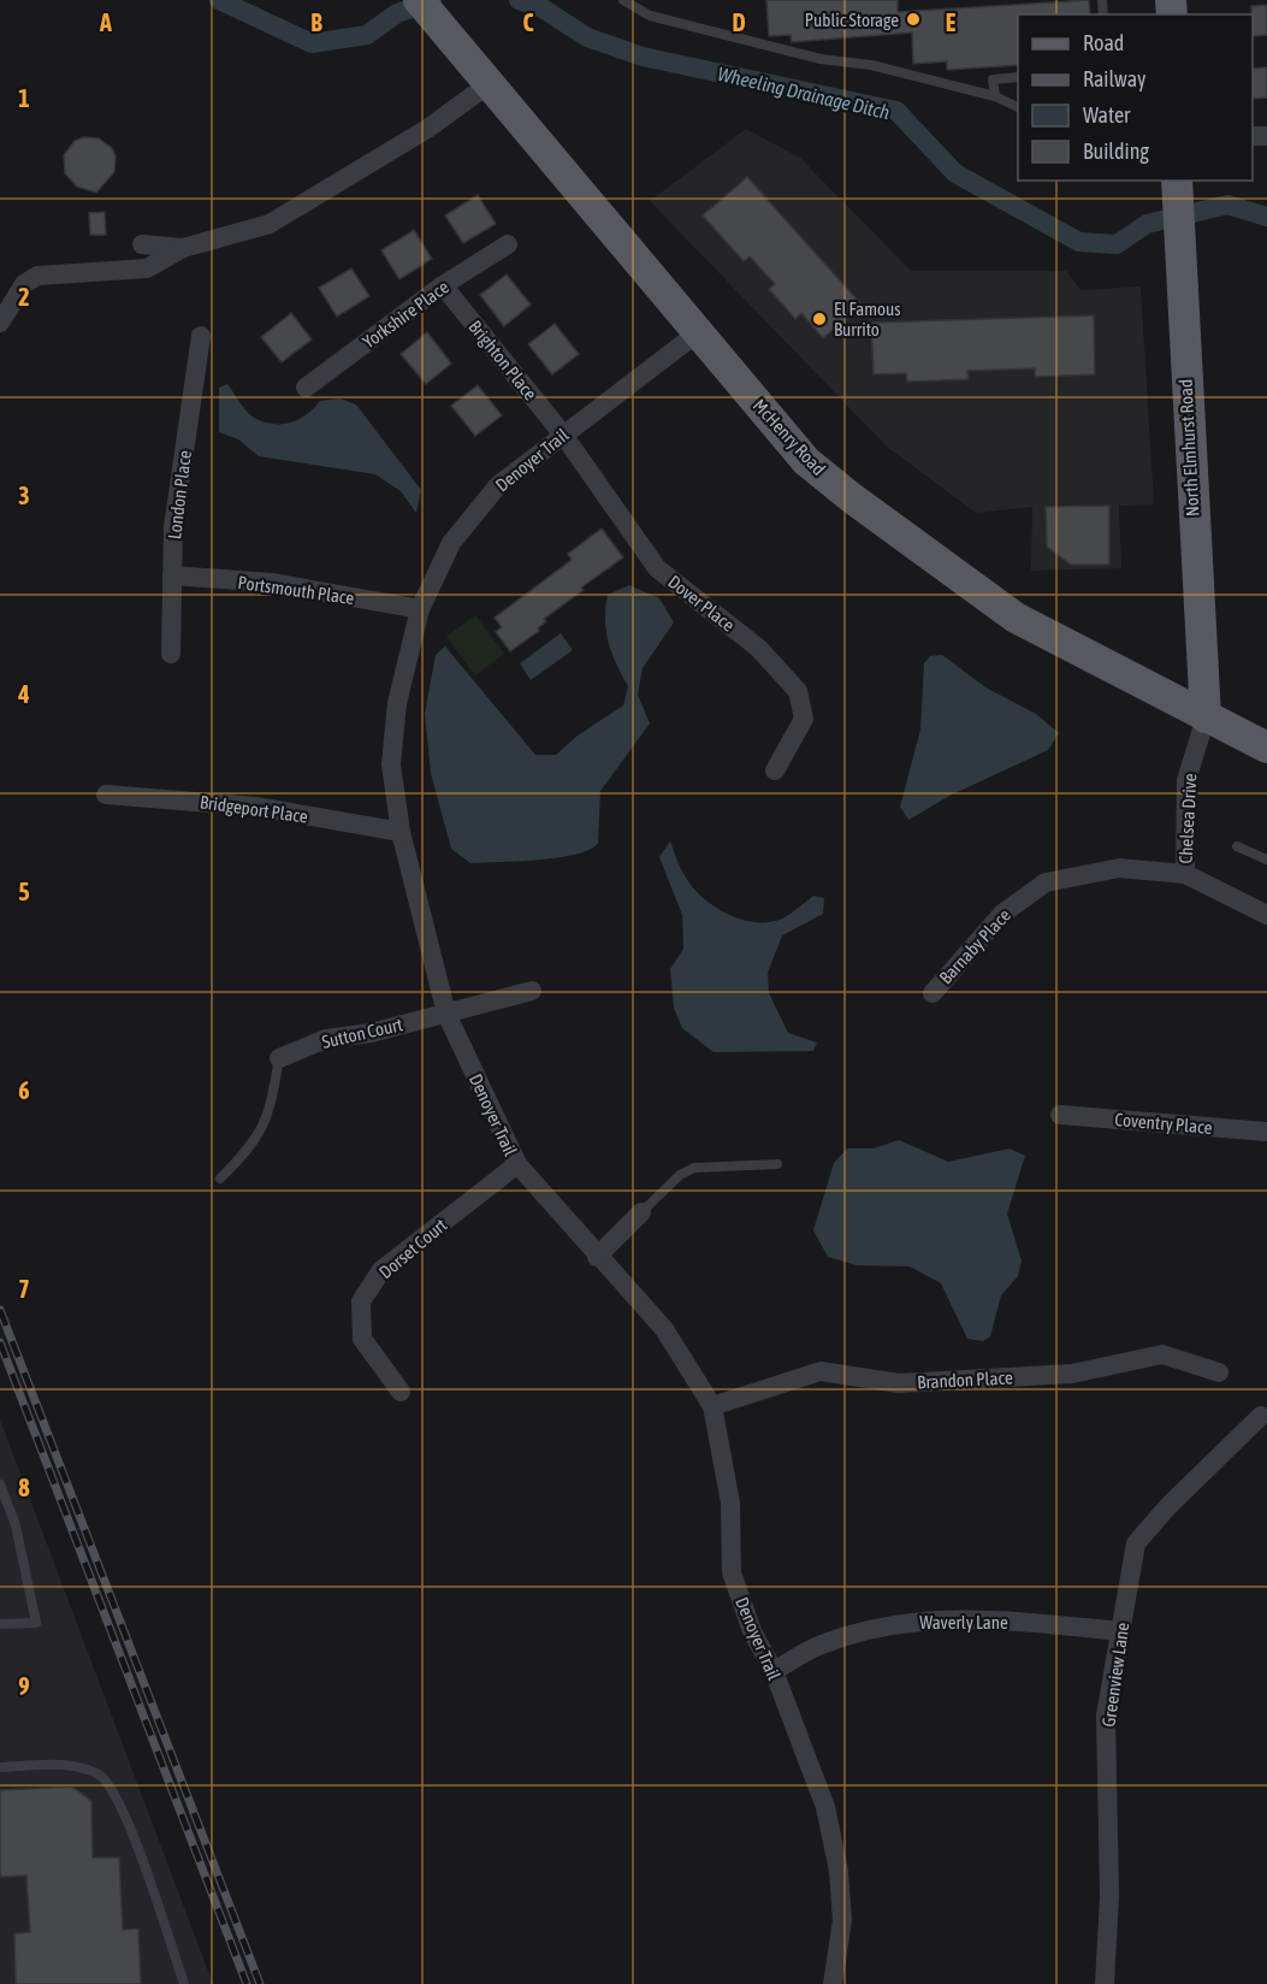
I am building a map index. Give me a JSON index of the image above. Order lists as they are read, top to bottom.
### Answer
{
  "streets": {
    "main road": ["McHenry Road", "North Elmhurst Road"],
    "street": [
      "Yorkshire Place",
      "Brighton Place",
      "Denoyer Trail",
      "London Place",
      "Portsmouth Place",
      "Dover Place",
      "Bridgeport Place",
      "Chelsea Drive",
      "Barnaby Place",
      "Sutton Court",
      "Coventry Place",
      "Dorset Court",
      "Brandon Place",
      "Waverly Lane",
      "Greenview Lane"
    ]
  },
  "crossings": [
    ["Yorkshire Place", "Brighton Place"],
    ["Brighton Place", "Denoyer Trail"],
    ["Brighton Place", "Dover Place"],
    ["McHenry Road", "North Elmhurst Road"],
    ["McHenry Road", "Denoyer Trail"],
    ["McHenry Road", "Chelsea Drive"],
    ["North Elmhurst Road", "Chelsea Drive"],
    ["Denoyer Trail", "Portsmouth Place"],
    ["Denoyer Trail", "Dover Place"],
    ["Denoyer Trail", "Bridgeport Place"],
    ["Denoyer Trail", "Sutton Court"],
    ["Denoyer Trail", "Dorset Court"],
    ["Denoyer Trail", "Brandon Place"],
    ["Denoyer Trail", "Waverly Lane"],
    ["London Place", "Portsmouth Place"],
    ["Chelsea Drive", "Barnaby Place"],
    ["Waverly Lane", "Greenview Lane"]
  ],
  "water": ["Wheeling Drainage Ditch"],
  "places": ["Public Storage", "El Famous Burrito"],
  "legend": [
    "Road",
    "Railway",
    "Water",
    "Building"
  ],
  "grid": {
    "columns": [
      "A",
      "B",
      "C",
      "D",
      "E"
    ],
    "rows": [
      "1",
      "2",
      "3",
      "4",
      "5",
      "6",
      "7",
      "8",
      "9"
    ]
  }
}
